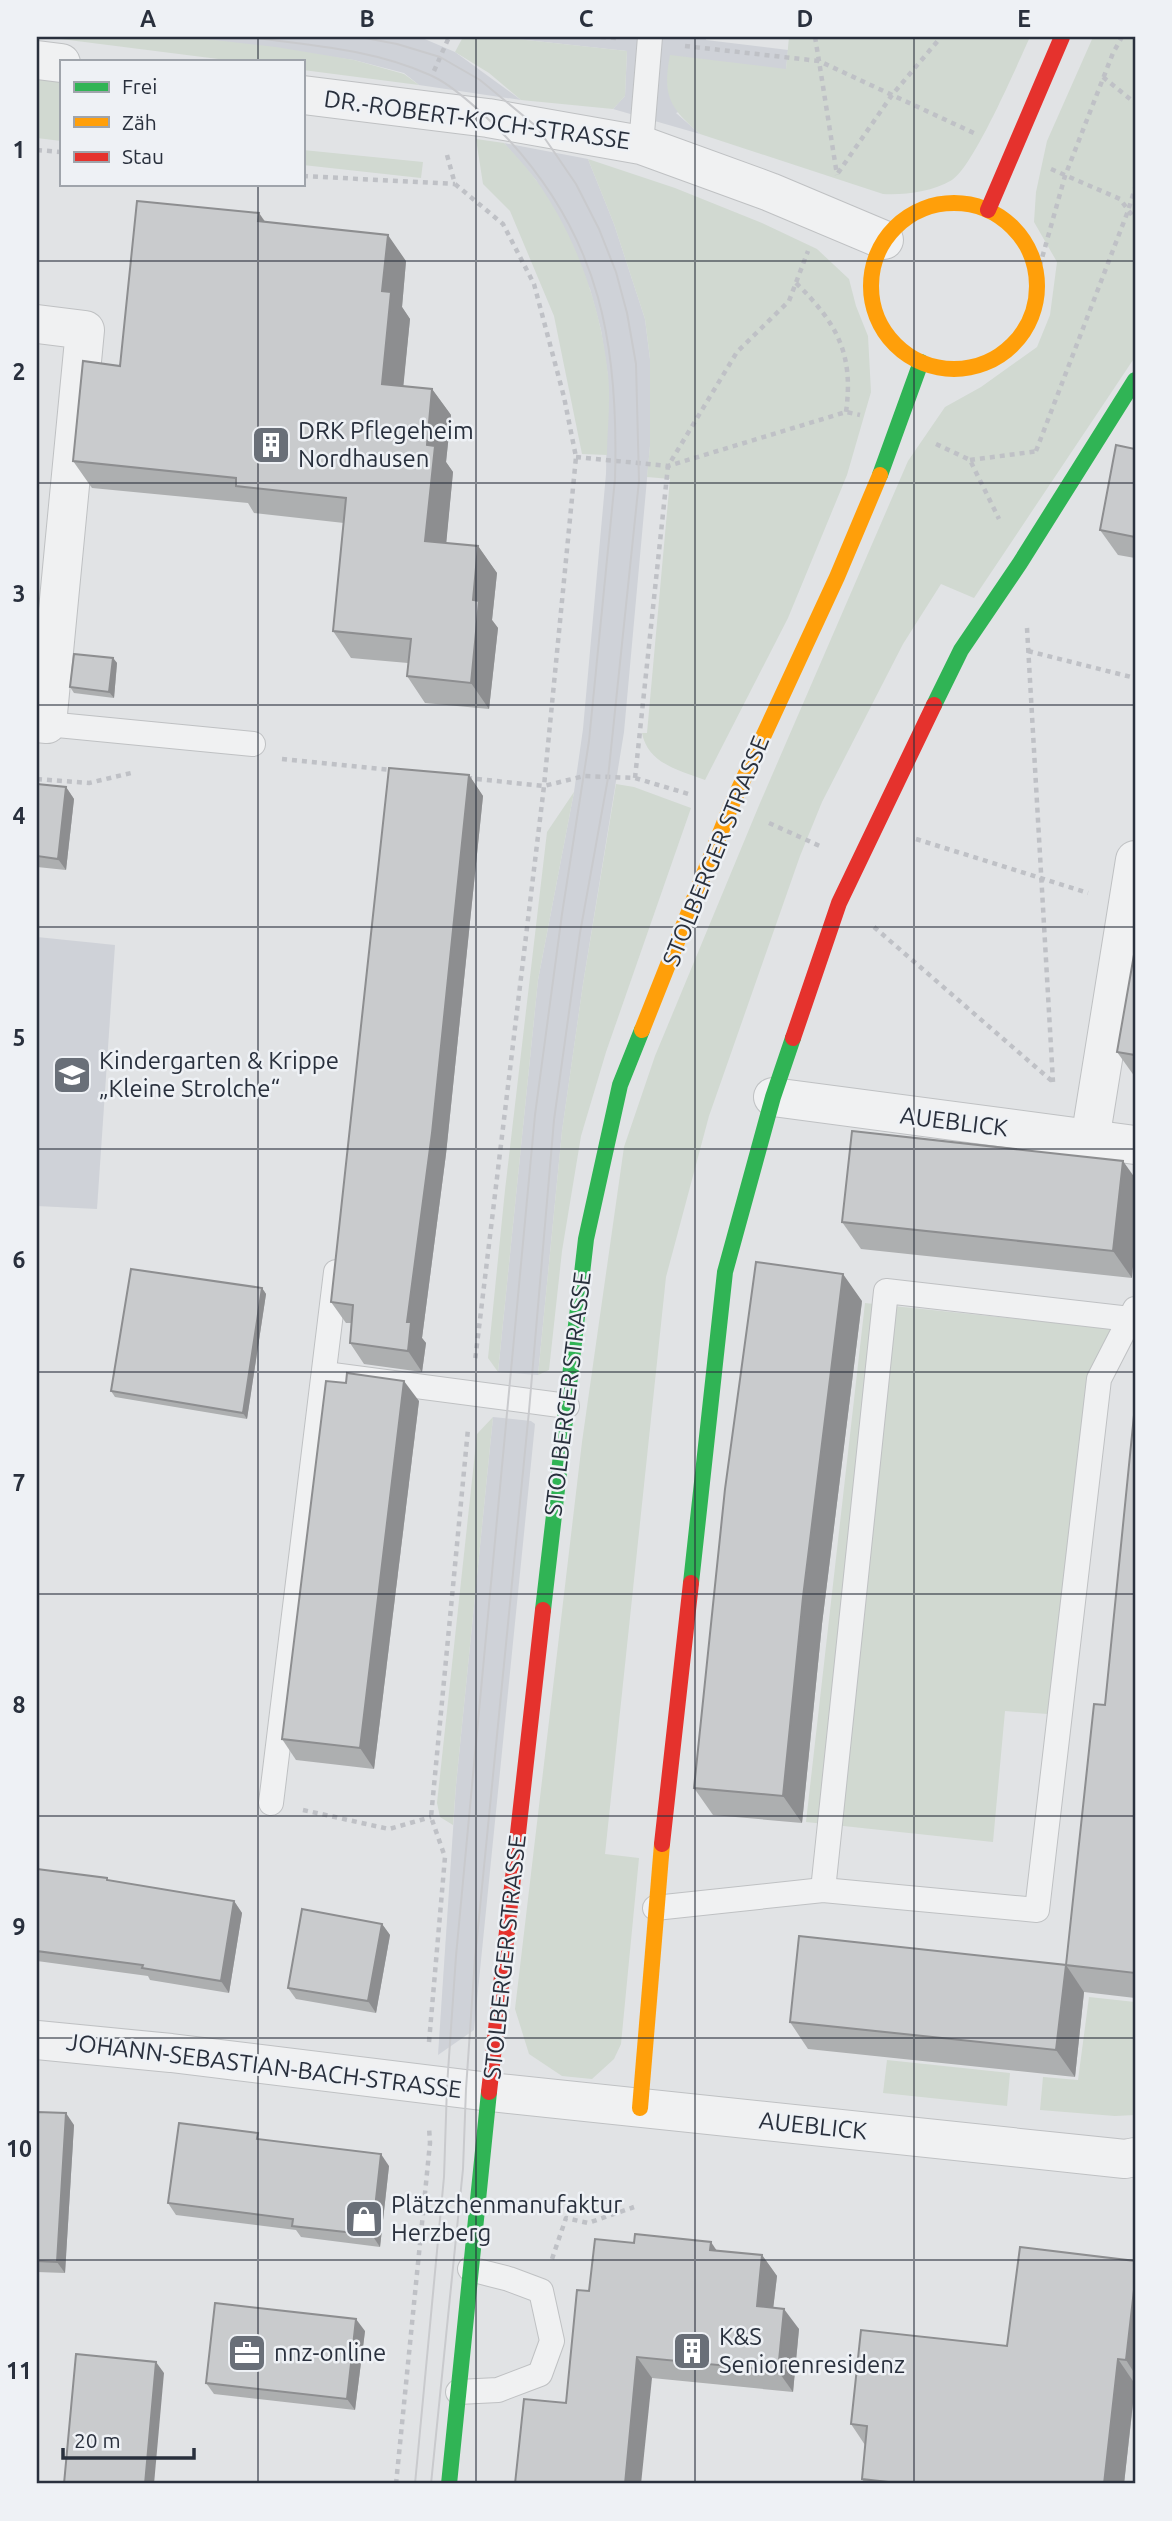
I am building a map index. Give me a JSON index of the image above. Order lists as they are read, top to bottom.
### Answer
{
  "streets": {
    "main road": ["STOLBERGER STRASSE"],
    "street": ["DR.-ROBERT-KOCH-STRASSE", "AUEBLICK", "JOHANN-SEBASTIAN-BACH-STRASSE"]
  },
  "crossings": [
    ["DR.-ROBERT-KOCH-STRASSE", "STOLBERGER STRASSE"],
    ["STOLBERGER STRASSE", "AUEBLICK"],
    ["STOLBERGER STRASSE", "JOHANN-SEBASTIAN-BACH-STRASSE"],
    ["AUEBLICK", "JOHANN-SEBASTIAN-BACH-STRASSE"]
  ],
  "places": {
    "building": ["DRK Pflegeheim Nordhausen", "K&S Seniorenresidenz"],
    "school or university": ["Kindergarten & Krippe „Kleine Strolche“"],
    "shop": ["Plätzchenmanufaktur Herzberg"],
    "office": ["nnz-online"]
  },
  "legend": ["Frei", "Zäh", "Stau"],
  "scale_bar": "20 m",
  "grid": {
    "columns": [
      "A",
      "B",
      "C",
      "D",
      "E"
    ],
    "rows": [
      "1",
      "2",
      "3",
      "4",
      "5",
      "6",
      "7",
      "8",
      "9",
      "10",
      "11"
    ]
  }
}
